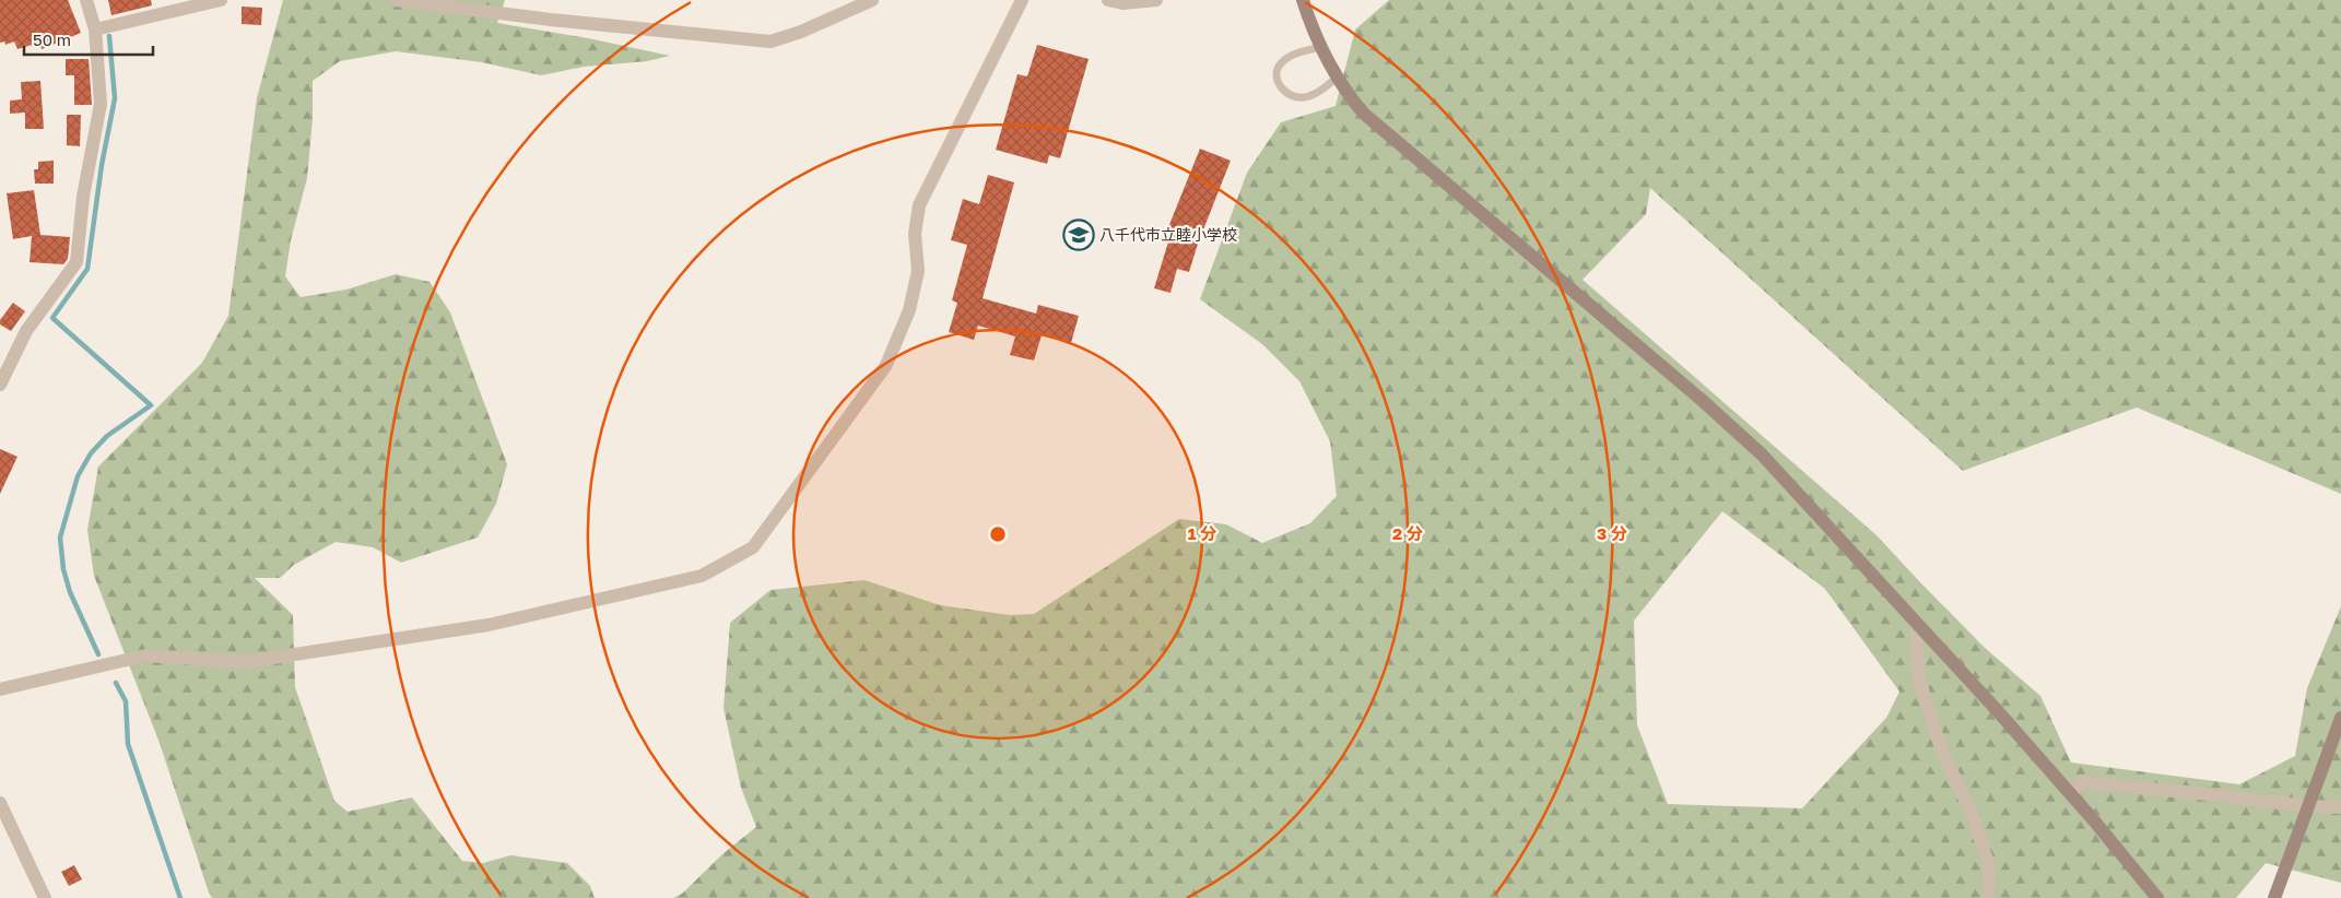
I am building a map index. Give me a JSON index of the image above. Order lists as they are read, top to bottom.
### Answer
{
  "places": {
    "school or university": ["八千代市立睦小学校"]
  },
  "scale_bar": "50 m",
  "rings": ["1 分", "2 分", "3 分"]
}
